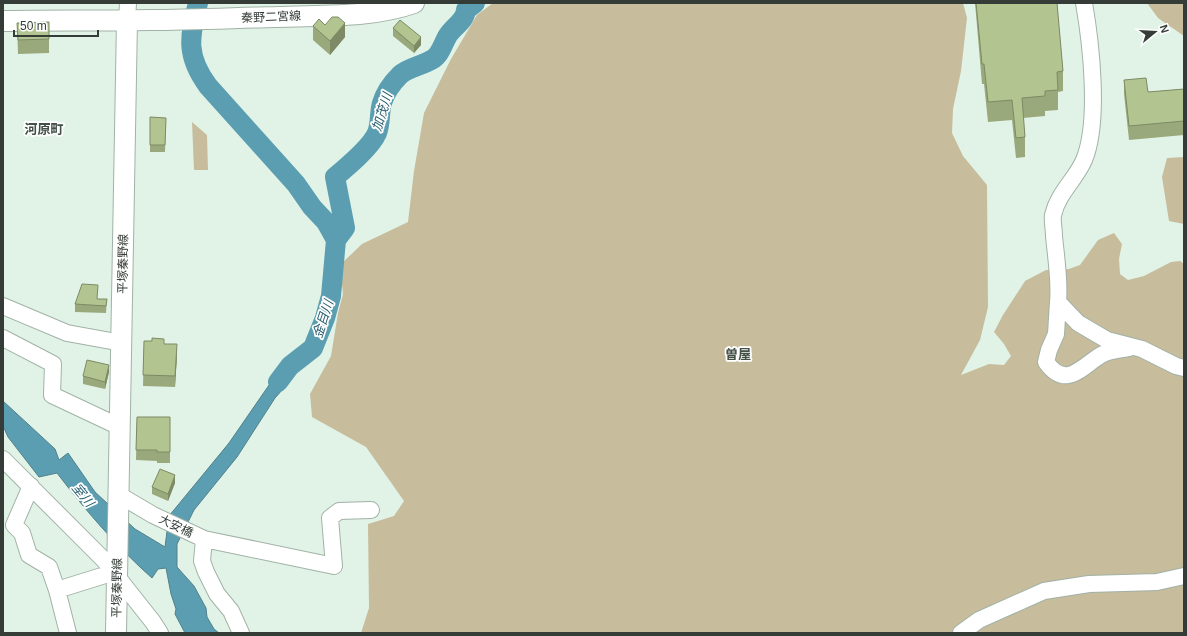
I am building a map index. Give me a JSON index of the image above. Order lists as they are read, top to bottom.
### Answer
{
  "streets": {
    "main road": ["秦野二宮線", "平塚秦野線"],
    "street": ["大安橋"]
  },
  "crossings": [
    ["秦野二宮線", "平塚秦野線"],
    ["平塚秦野線", "大安橋"]
  ],
  "districts": ["河原町", "曽屋"],
  "water": ["加茂川", "金目川", "室川"],
  "scale_bar": "50 m",
  "north": "right"
}
